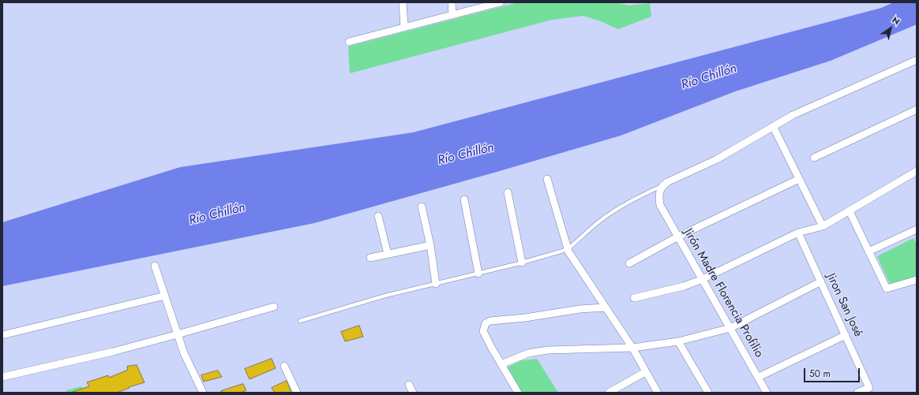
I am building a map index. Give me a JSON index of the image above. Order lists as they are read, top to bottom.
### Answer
{
  "streets": {
    "street": ["Jirón Madre Florencia Profilio", "Jiron San José"]
  },
  "water": ["Río Chillón"],
  "scale_bar": "50 m",
  "north": "top right"
}
